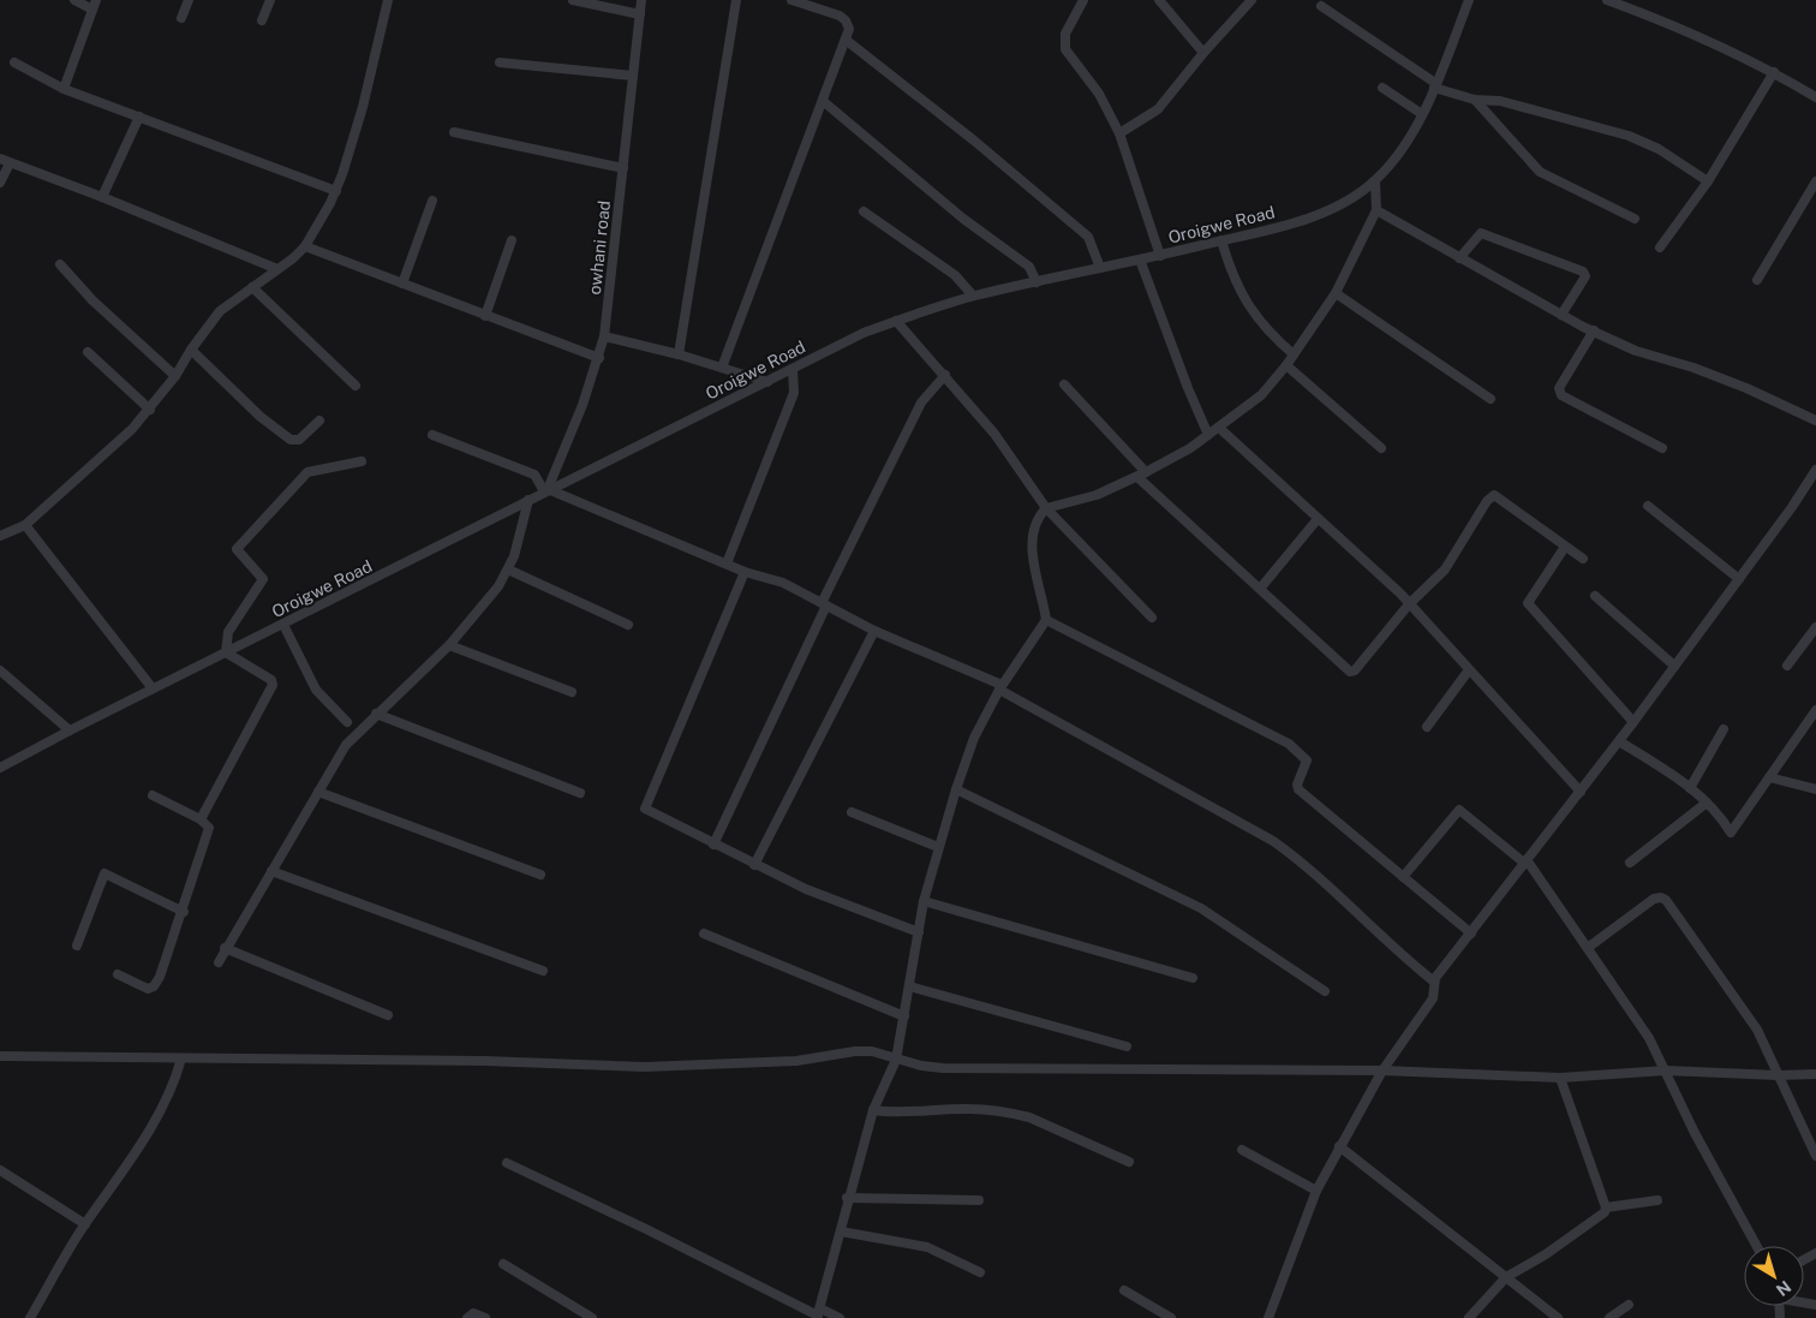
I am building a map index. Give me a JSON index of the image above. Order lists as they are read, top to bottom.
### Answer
{
  "streets": {
    "street": ["Oroigwe Road", "owhani road"]
  },
  "crossings": [
    ["Oroigwe Road", "owhani road"]
  ],
  "north": "bottom right"
}
